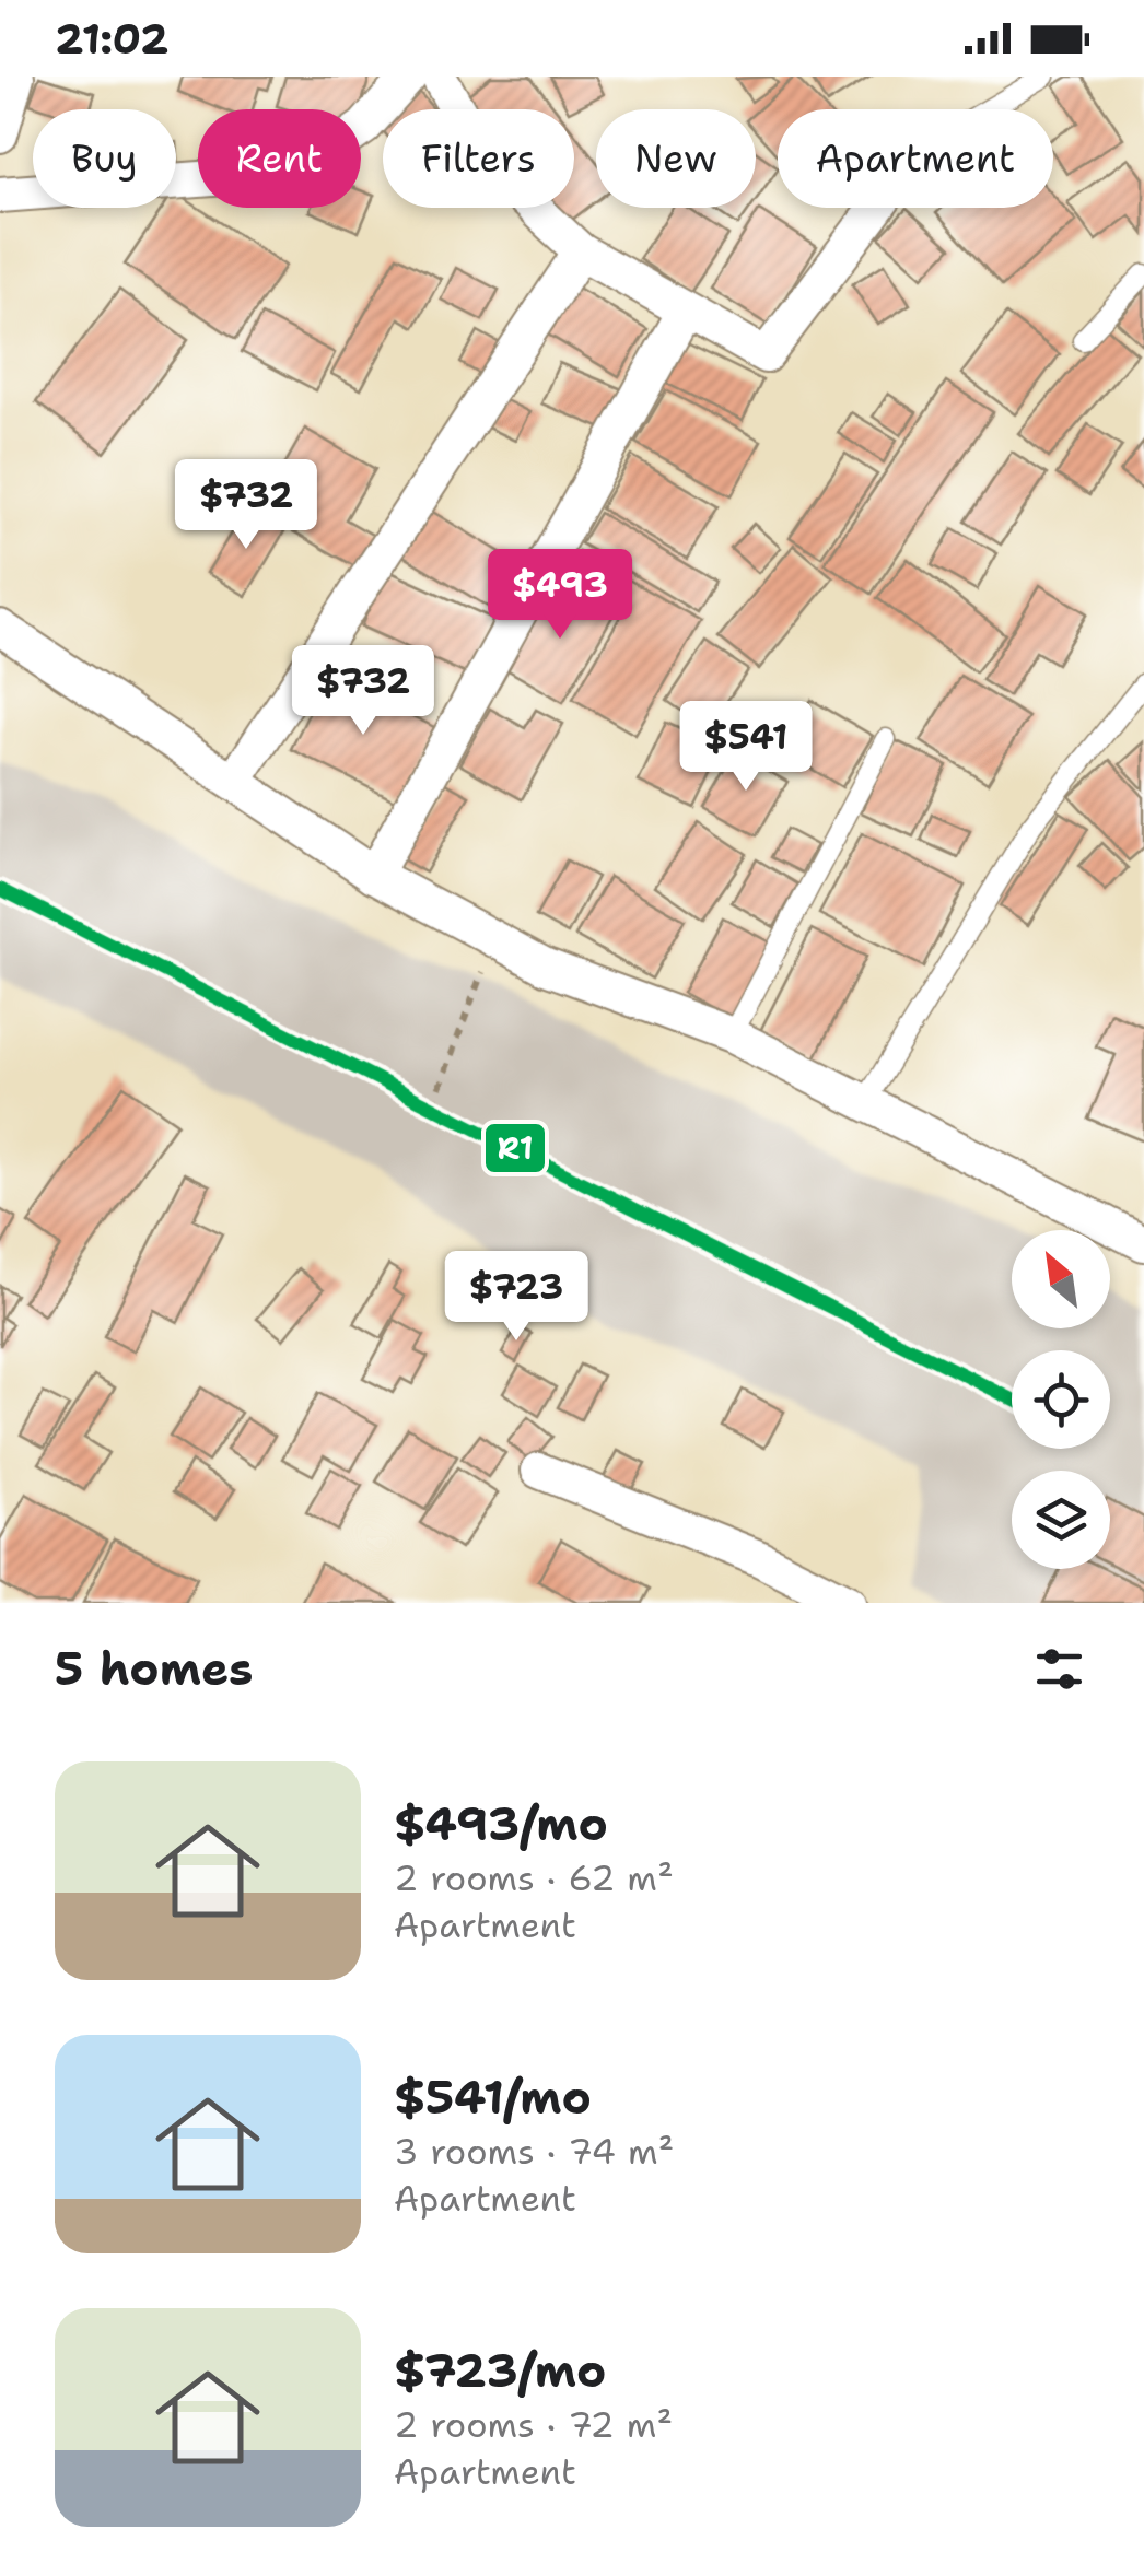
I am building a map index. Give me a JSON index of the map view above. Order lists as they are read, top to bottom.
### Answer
{
  "lines": ["transit line R1"],
  "north": "top left",
  "page": {
    "status": "21:02",
    "chip": [
      "Buy",
      "Rent",
      "Filters",
      "New",
      "Apartment"
    ],
    "price": [
      "$732",
      "$493",
      "$732",
      "$541",
      "$723"
    ],
    "heading": "5 homes",
    "list": [
      {
        "name": "$493/mo",
        "note": "2 rooms · 62 m² · Apartment"
      },
      {
        "name": "$541/mo",
        "note": "3 rooms · 74 m² · Apartment"
      },
      {
        "name": "$723/mo",
        "note": "2 rooms · 72 m² · Apartment"
      }
    ]
  }
}
